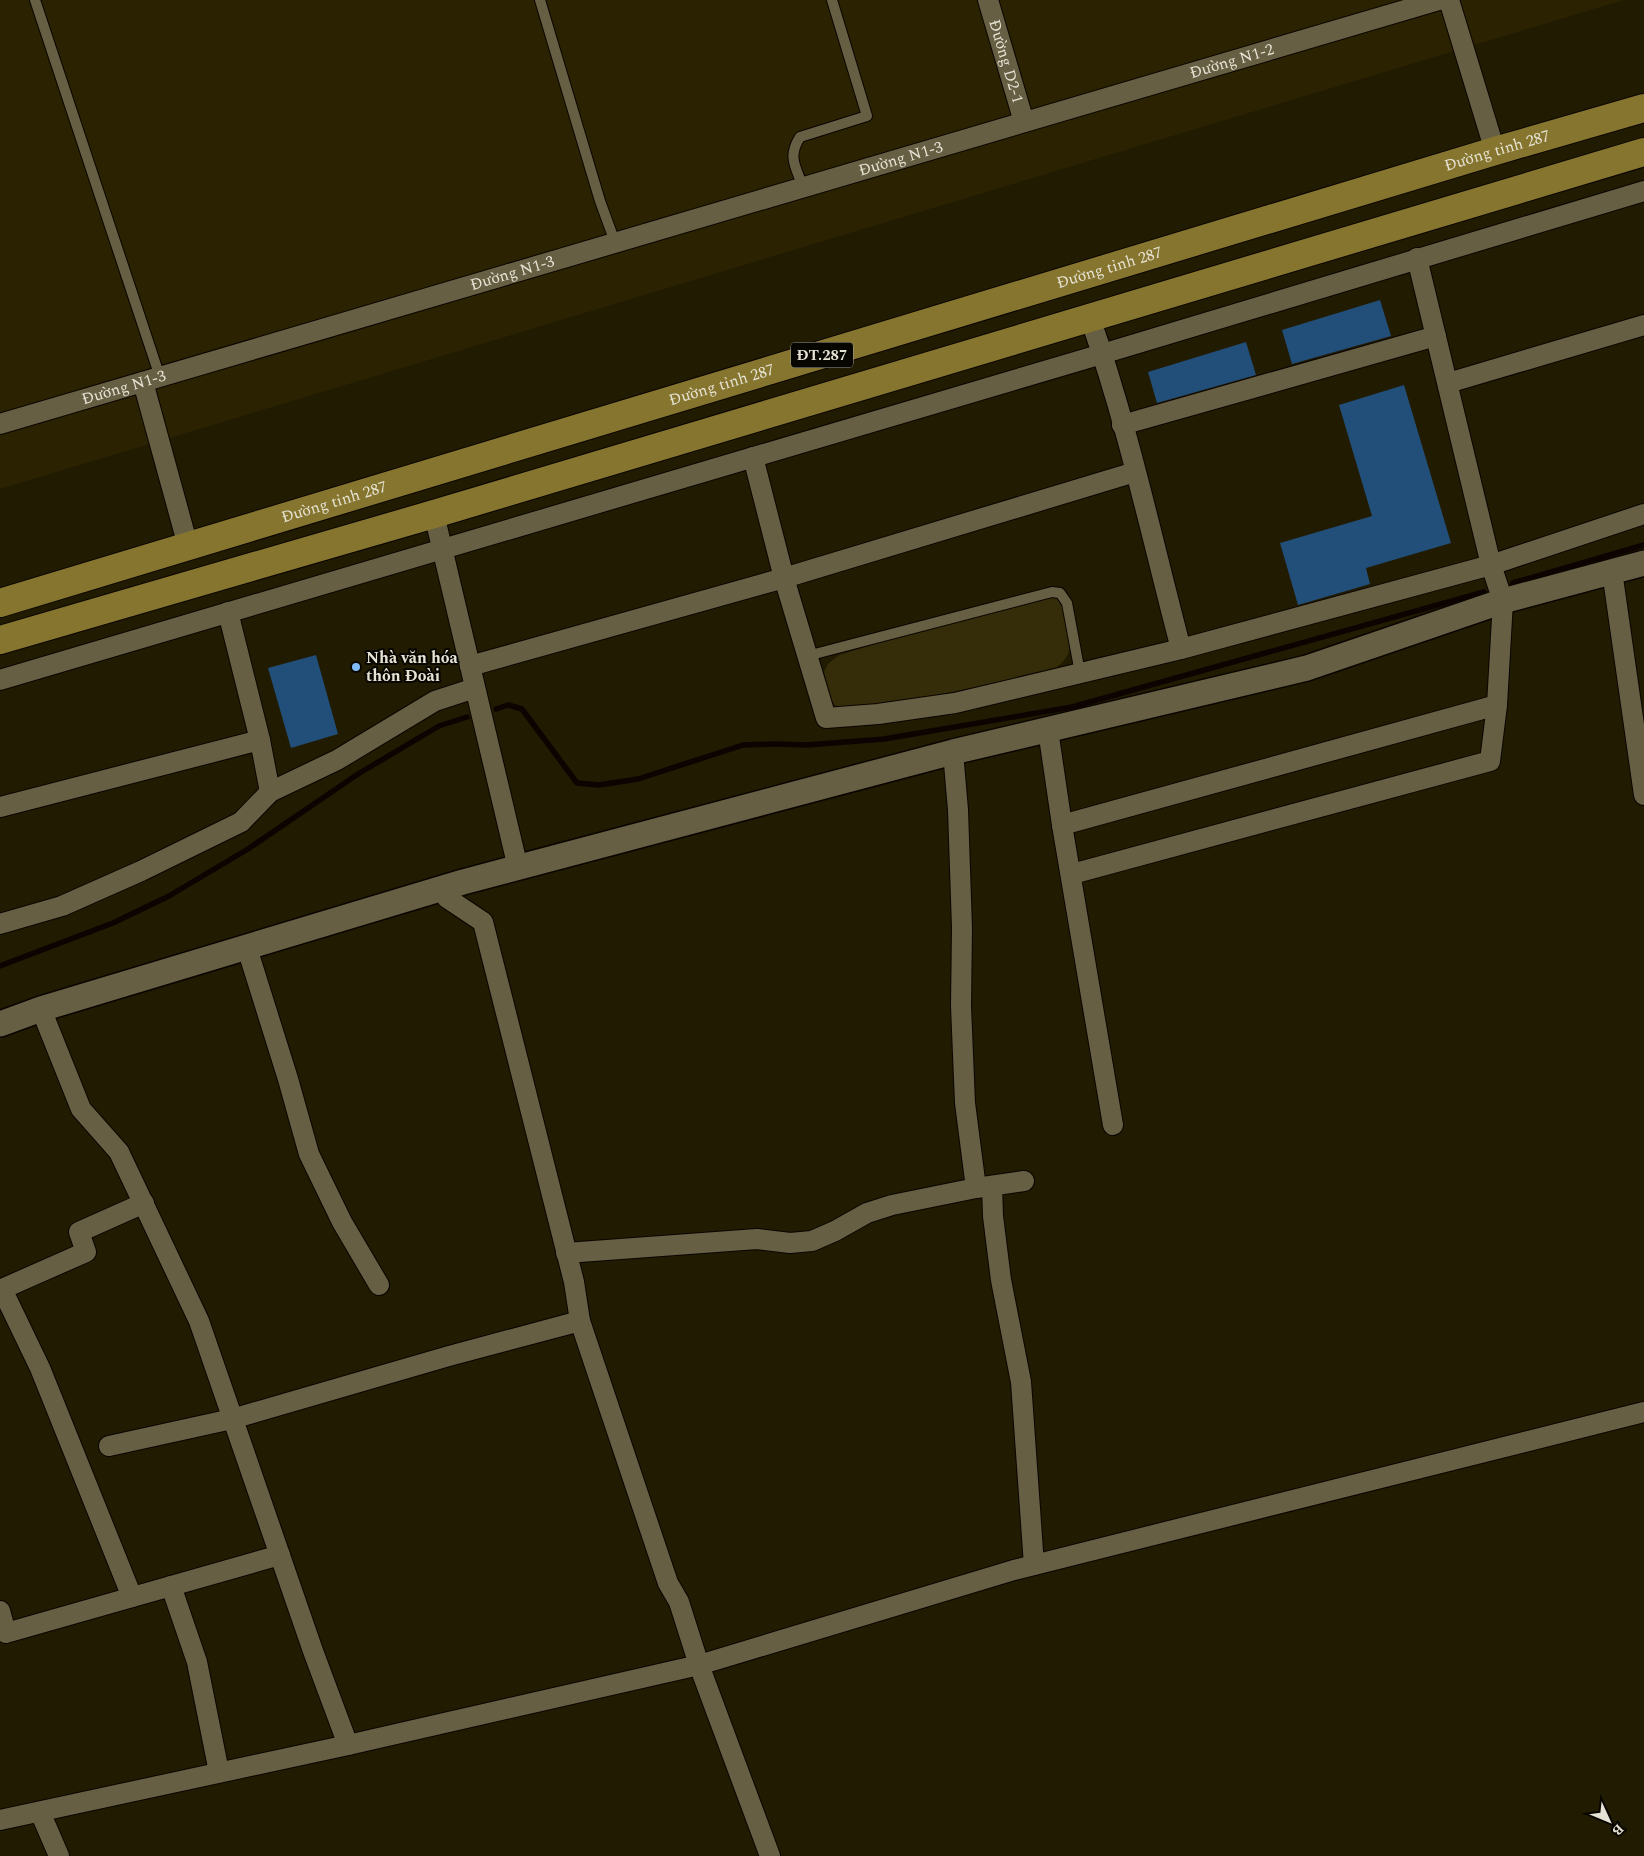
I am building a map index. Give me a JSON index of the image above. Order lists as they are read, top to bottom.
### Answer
{
  "streets": {
    "main road": ["Đường tỉnh 287", "ĐT.287"],
    "street": ["Đường D2-1", "Đường N1-2", "Đường N1-3"]
  },
  "crossings": [
    ["Đường D2-1", "Đường N1-2"],
    ["Đường D2-1", "Đường N1-3"],
    ["Đường N1-2", "Đường N1-3"]
  ],
  "places": ["Nhà văn hóa thôn Đoài"],
  "north": "bottom right"
}
